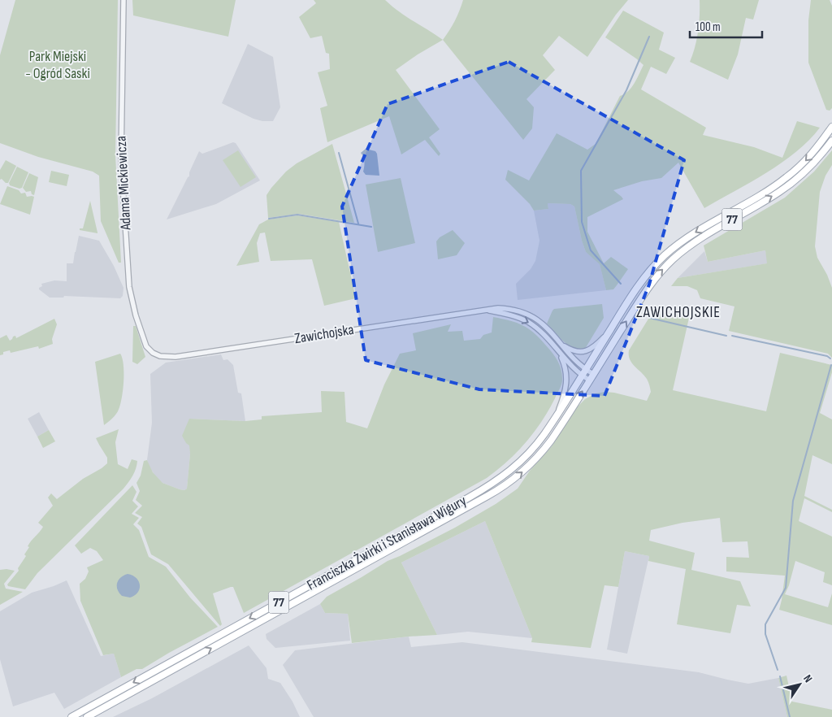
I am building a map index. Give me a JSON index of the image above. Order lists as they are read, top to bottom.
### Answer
{
  "streets": {
    "main road": ["77", "Franciszka Żwirki i Stanisława Wigury"],
    "street": ["Adama Mickiewicza", "Zawichojska"]
  },
  "crossings": [
    ["Adama Mickiewicza", "Zawichojska"],
    ["77", "Zawichojska"],
    ["77", "Franciszka Żwirki i Stanisława Wigury"],
    ["Zawichojska", "Franciszka Żwirki i Stanisława Wigury"]
  ],
  "districts": ["ZAWICHOJSKIE"],
  "parks": ["Park Miejski - Ogród Saski"],
  "scale_bar": "100 m",
  "north": "top right"
}
